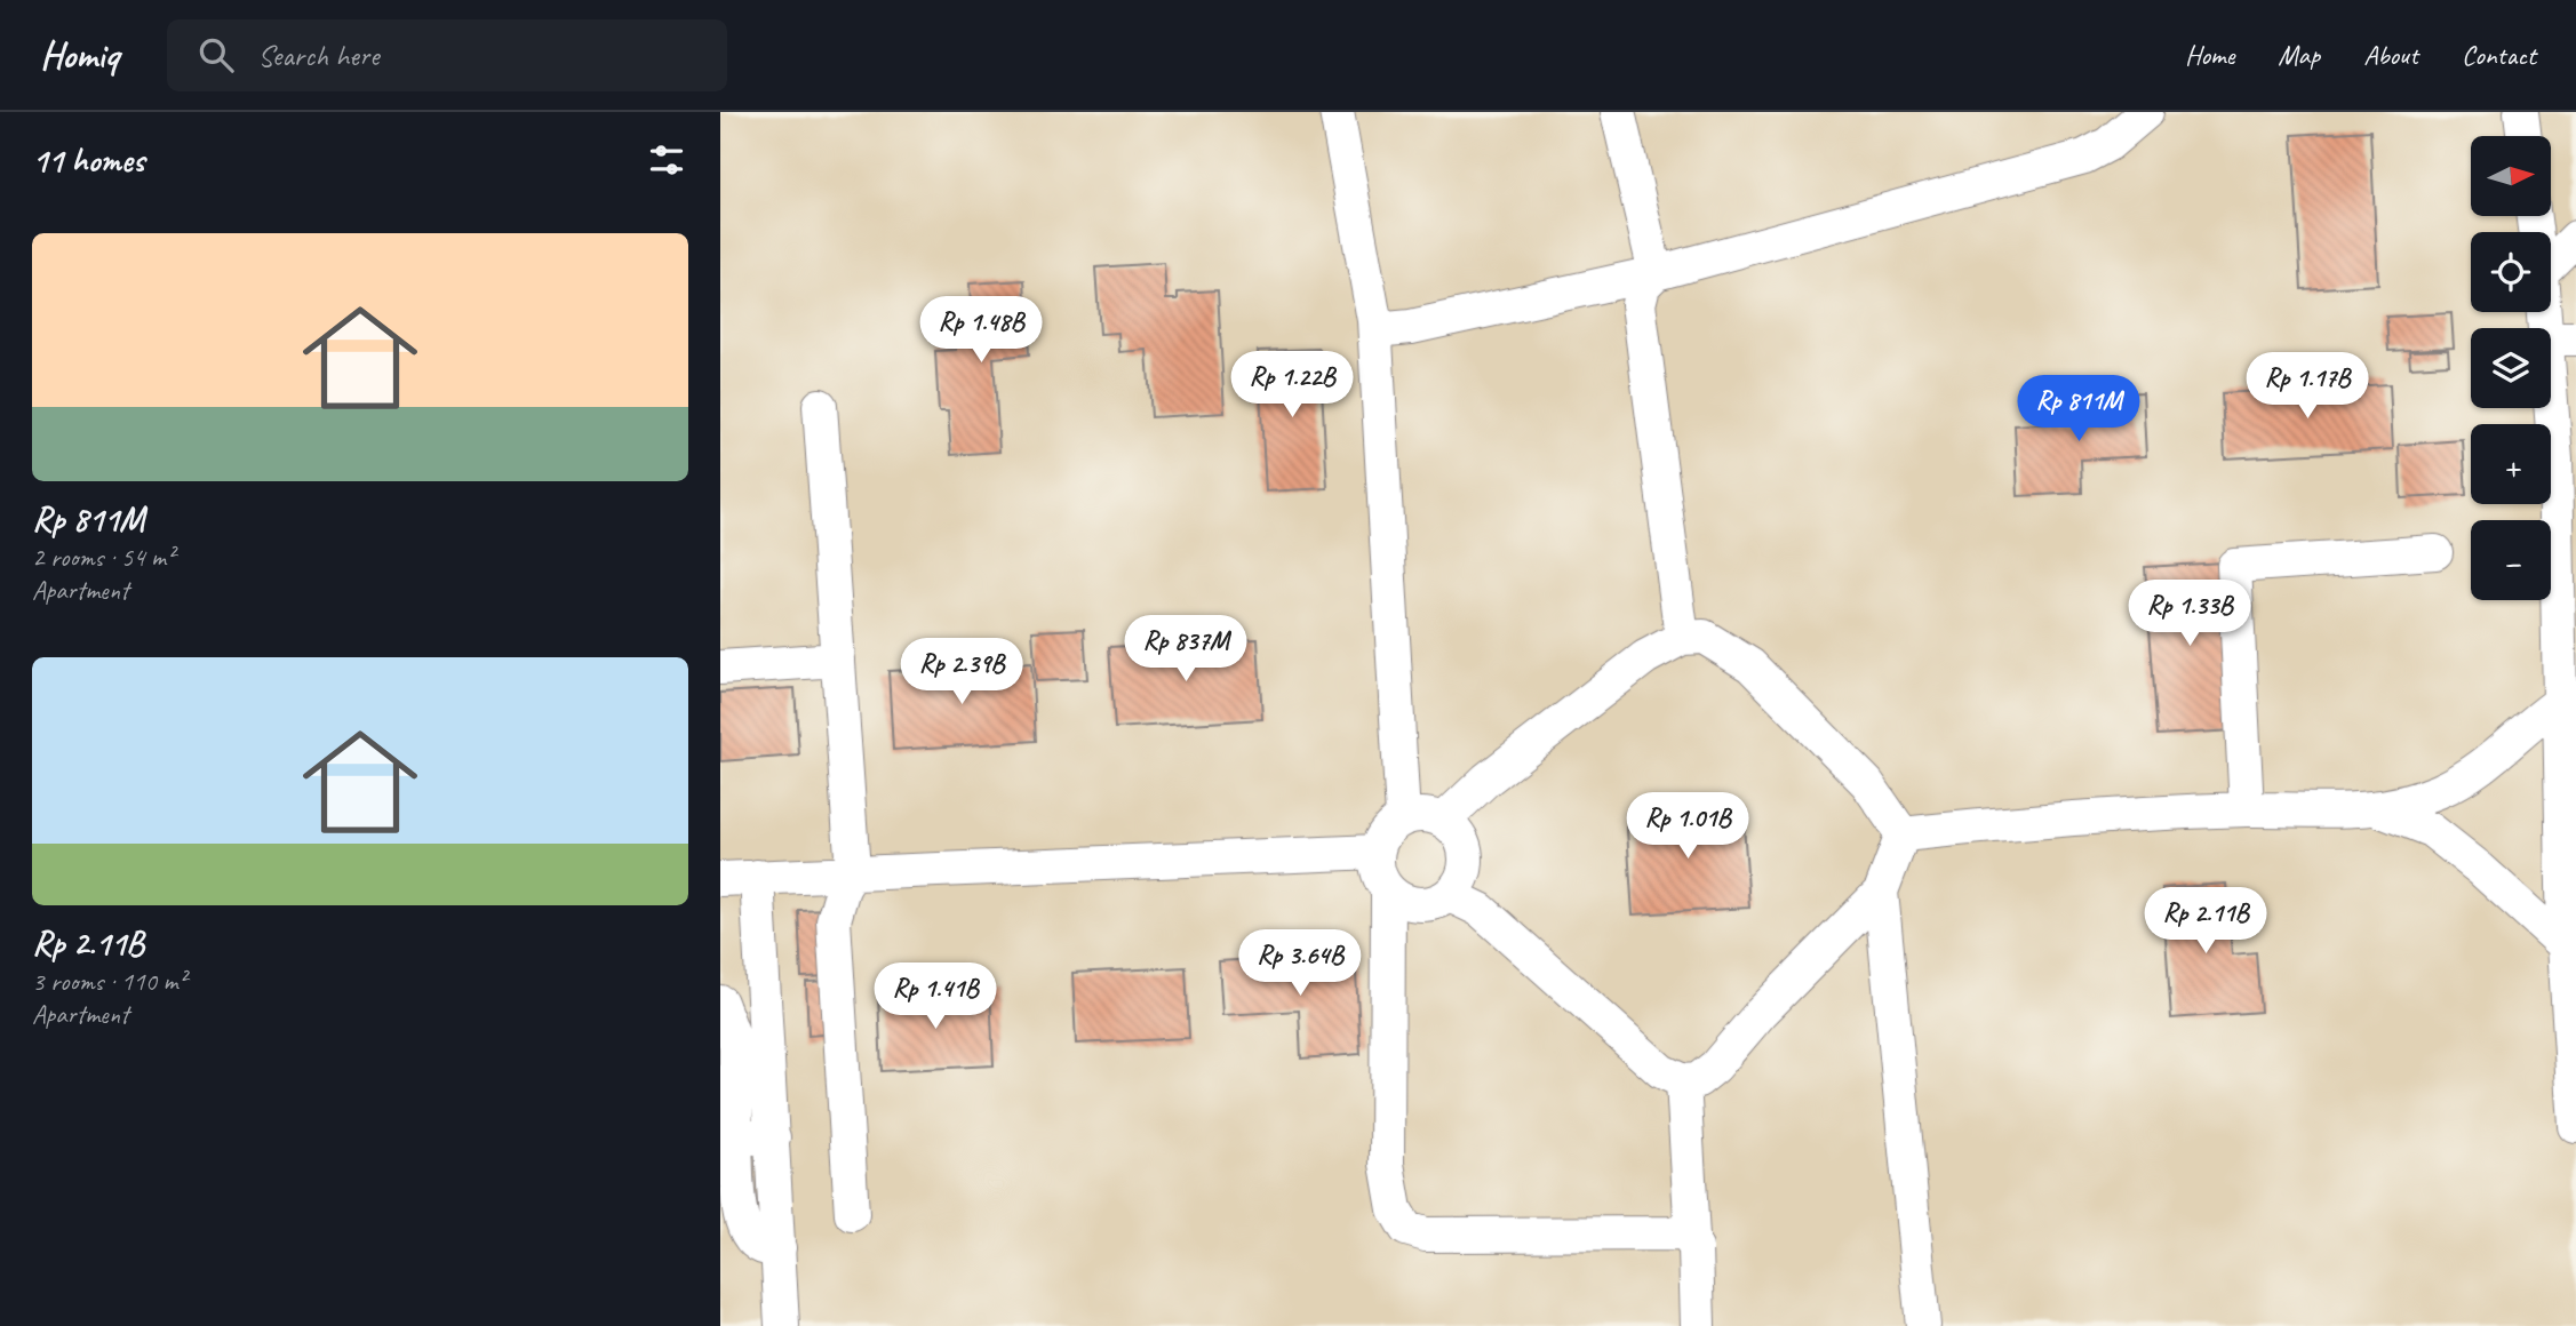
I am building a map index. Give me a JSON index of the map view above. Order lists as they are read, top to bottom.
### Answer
{
  "north": "right",
  "page": {
    "header": "Homiq",
    "search": "Search here",
    "nav": [
      "Home",
      "Map",
      "About",
      "Contact"
    ],
    "heading": "11 homes",
    "map_buttons": ["+", "−"],
    "list": [
      {
        "name": "Rp 811M",
        "note": "2 rooms · 54 m² · Apartment"
      },
      {
        "name": "Rp 2.11B",
        "note": "3 rooms · 110 m² · Apartment"
      }
    ],
    "price": [
      "Rp 1.48B",
      "Rp 1.22B",
      "Rp 1.17B",
      "Rp 811M",
      "Rp 1.33B",
      "Rp 837M",
      "Rp 2.39B",
      "Rp 1.01B",
      "Rp 2.11B",
      "Rp 3.64B",
      "Rp 1.41B"
    ]
  }
}
